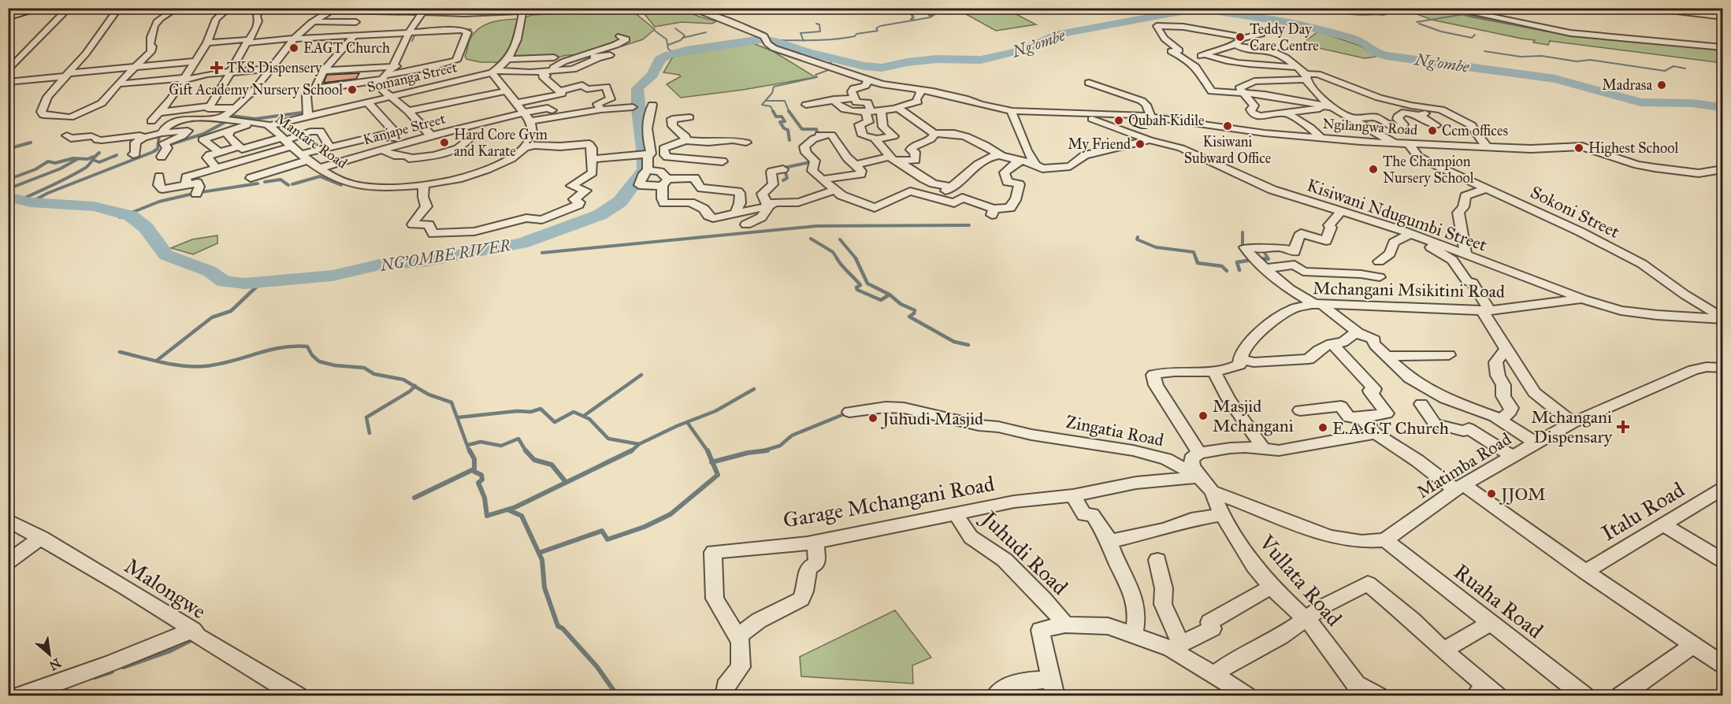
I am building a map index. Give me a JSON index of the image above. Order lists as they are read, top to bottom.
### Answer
{
  "streets": {
    "street": [
      "Somanga Street",
      "Ngilangwa Road",
      "Kanjape Street",
      "Mantare Road",
      "Sokoni Street",
      "Kisiwani Ndugumbi Street",
      "Mchangani Msikitini Road",
      "Zingatia Road",
      "Matimba Road",
      "Garage Mchangani Road",
      "Italu Road",
      "Juhudi Road",
      "Vullata Road",
      "Malongwe",
      "Ruaha Road"
    ]
  },
  "crossings": [
    ["Somanga Street", "Mantare Road"],
    ["Ngilangwa Road", "Sokoni Street"],
    ["Ngilangwa Road", "Kisiwani Ndugumbi Street"],
    ["Kanjape Street", "Mantare Road"],
    ["Sokoni Street", "Kisiwani Ndugumbi Street"],
    ["Kisiwani Ndugumbi Street", "Mchangani Msikitini Road"],
    ["Zingatia Road", "Matimba Road"],
    ["Zingatia Road", "Garage Mchangani Road"],
    ["Zingatia Road", "Vullata Road"],
    ["Zingatia Road", "Ruaha Road"],
    ["Matimba Road", "Ruaha Road"],
    ["Garage Mchangani Road", "Juhudi Road"]
  ],
  "water": ["Ng'ombe", "NG'OMBE RIVER"],
  "places": {
    "other": [
      "Teddy Day Care Centre",
      "EAGT Church",
      "Madrasa",
      "Gift Academy Nursery School",
      "Qubah Kidile",
      "Kisiwani Subward Office",
      "Ccm offices",
      "Hard Core Gym and Karate",
      "My Friend",
      "Highest School",
      "The Champion Nursery School",
      "Masjid Mchangani",
      "Juhudi Masjid",
      "E.A.G.T Church",
      "JJOM"
    ],
    "health": ["TKS Dispensery", "Mchangani Dispensary"]
  },
  "north": "bottom right"
}
